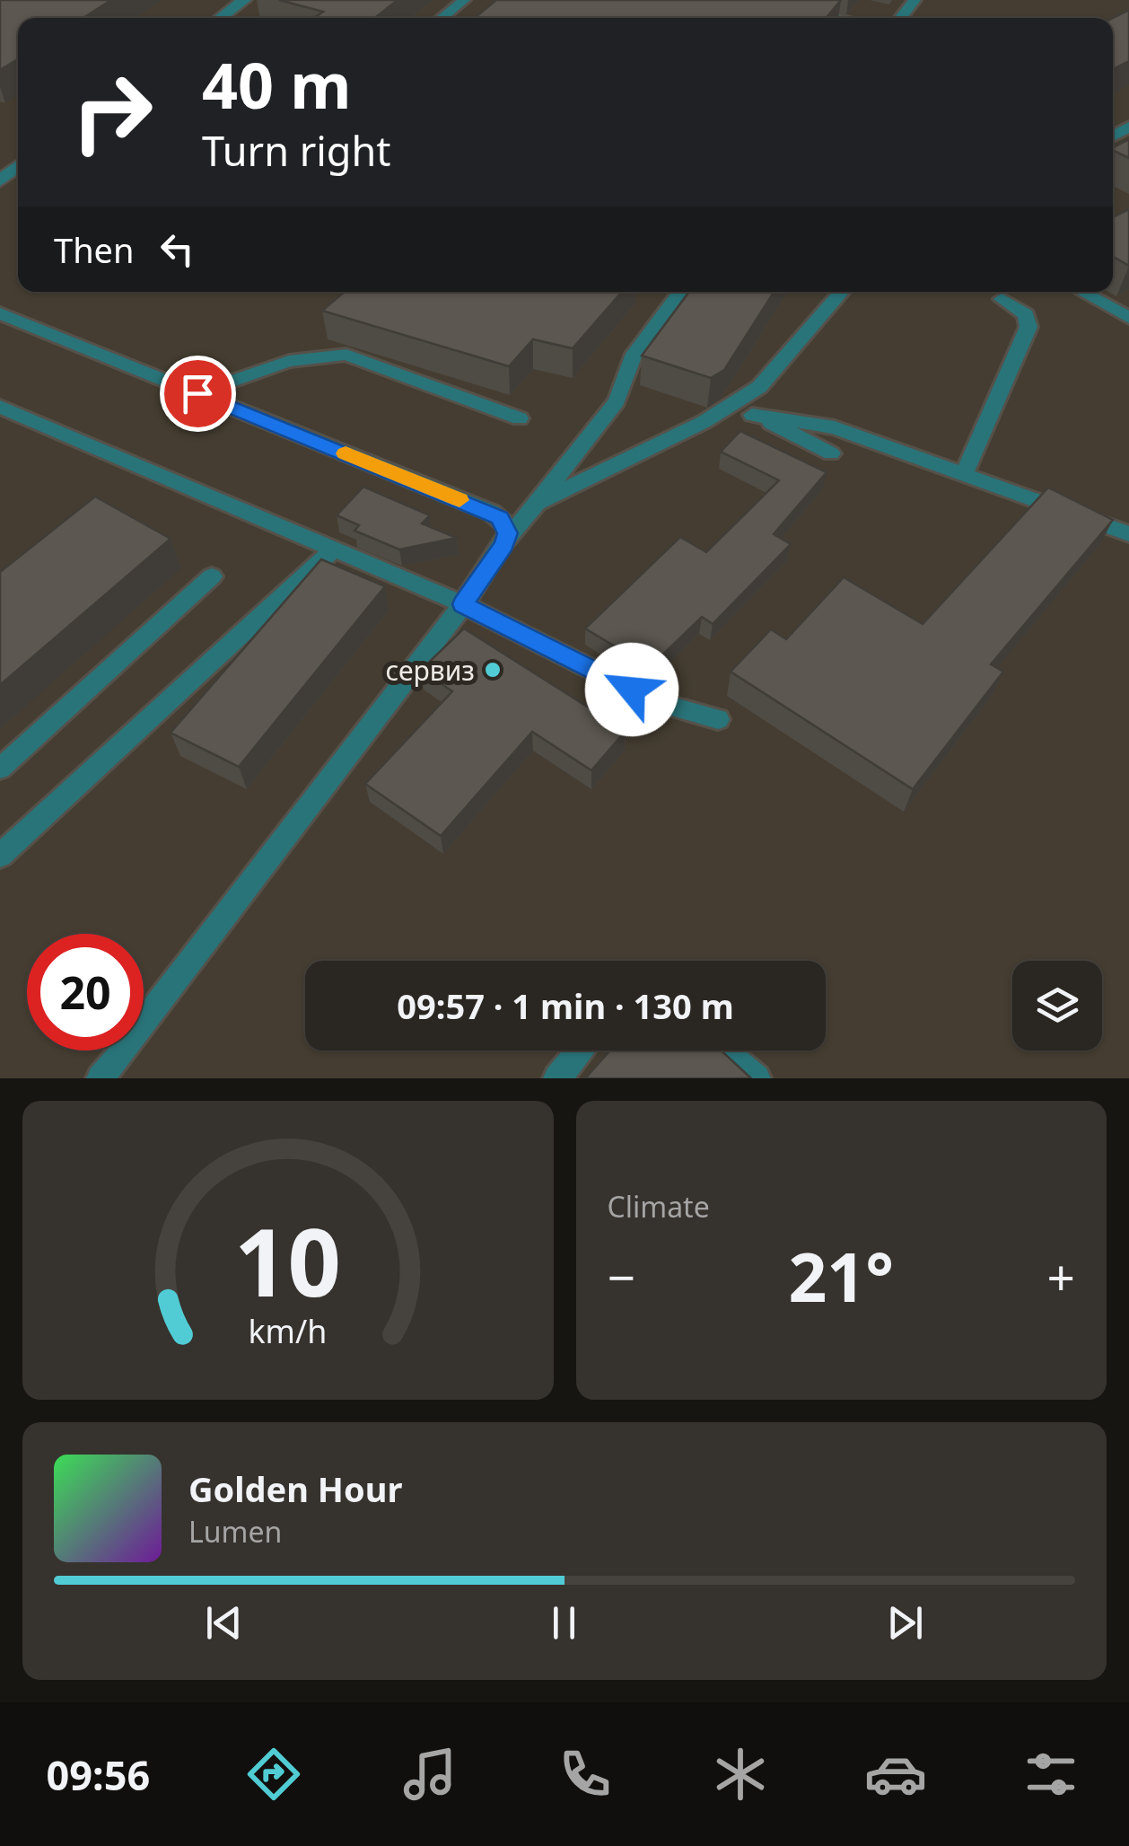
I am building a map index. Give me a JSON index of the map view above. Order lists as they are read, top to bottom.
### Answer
{
  "places": ["сервиз"],
  "page": {
    "turn": ["40 m", "Turn right"],
    "then": "Then",
    "limit": "20",
    "trip": "09:57 · 1 min · 130 m",
    "tile": "Climate",
    "heat": ["−", "21°", "+"],
    "song": ["Golden Hour", "Lumen"],
    "tabs": "09:56",
    "gauge": ["10", "km/h"]
  }
}
